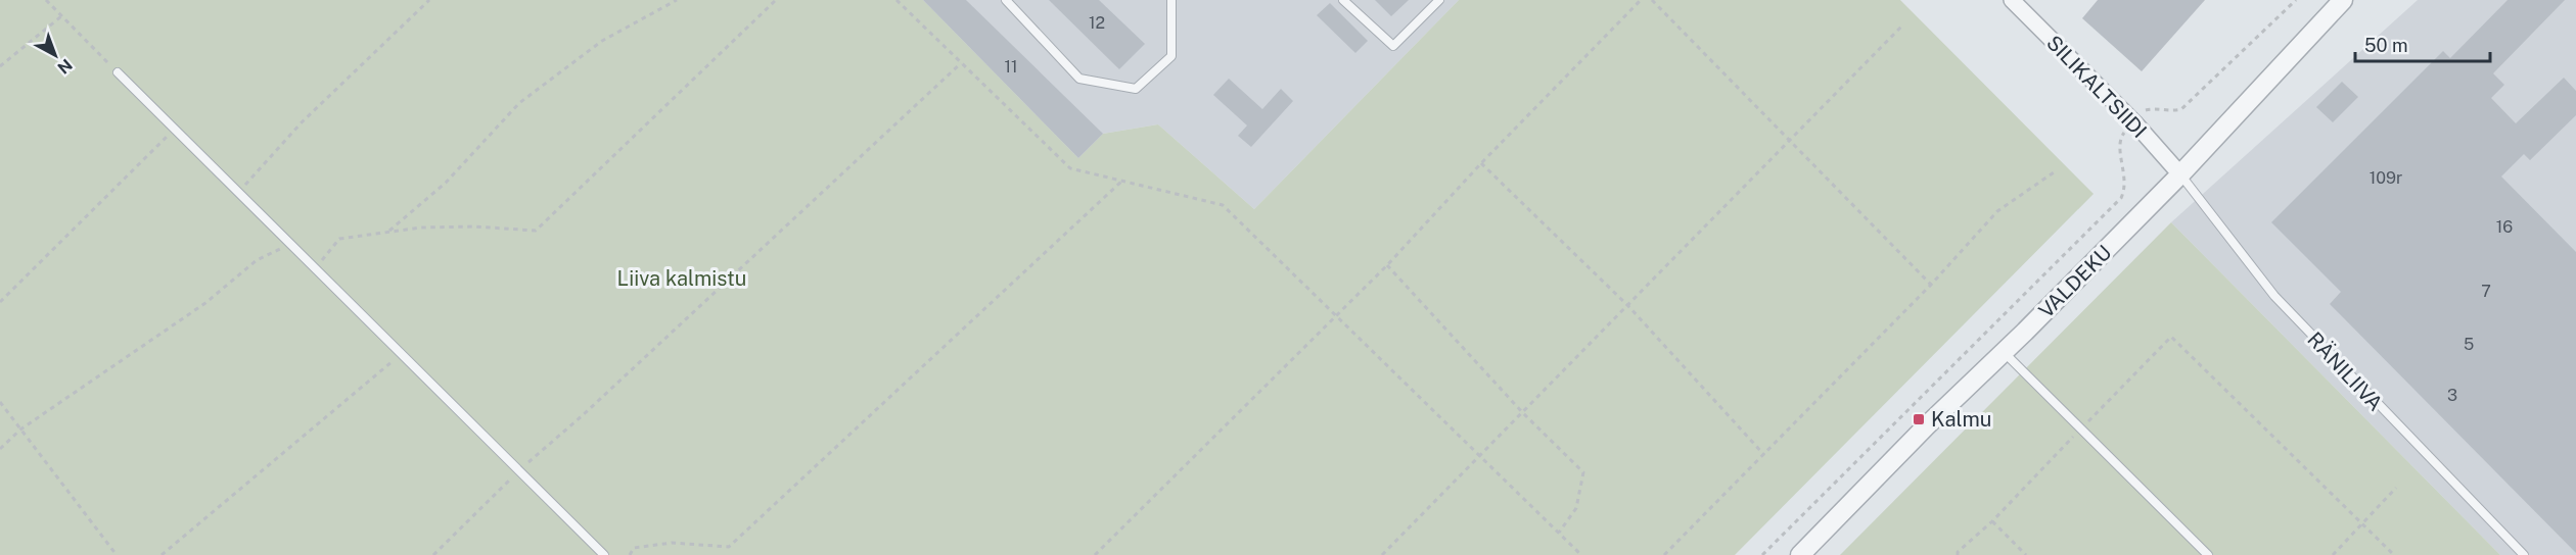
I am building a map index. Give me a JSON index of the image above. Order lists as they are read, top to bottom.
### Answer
{
  "streets": {
    "street": ["SILIKALTSIIDI", "VALDEKU"],
    "lane": ["RÄNILIIVA"]
  },
  "crossings": [
    ["SILIKALTSIIDI", "VALDEKU"],
    ["SILIKALTSIIDI", "RÄNILIIVA"],
    ["VALDEKU", "RÄNILIIVA"]
  ],
  "parks": ["Liiva kalmistu"],
  "places": {
    "transit": ["Kalmu"]
  },
  "house_numbers": [
    "12",
    "11",
    "109r",
    "16",
    "7",
    "5",
    "3"
  ],
  "scale_bar": "50 m",
  "north": "bottom right"
}
